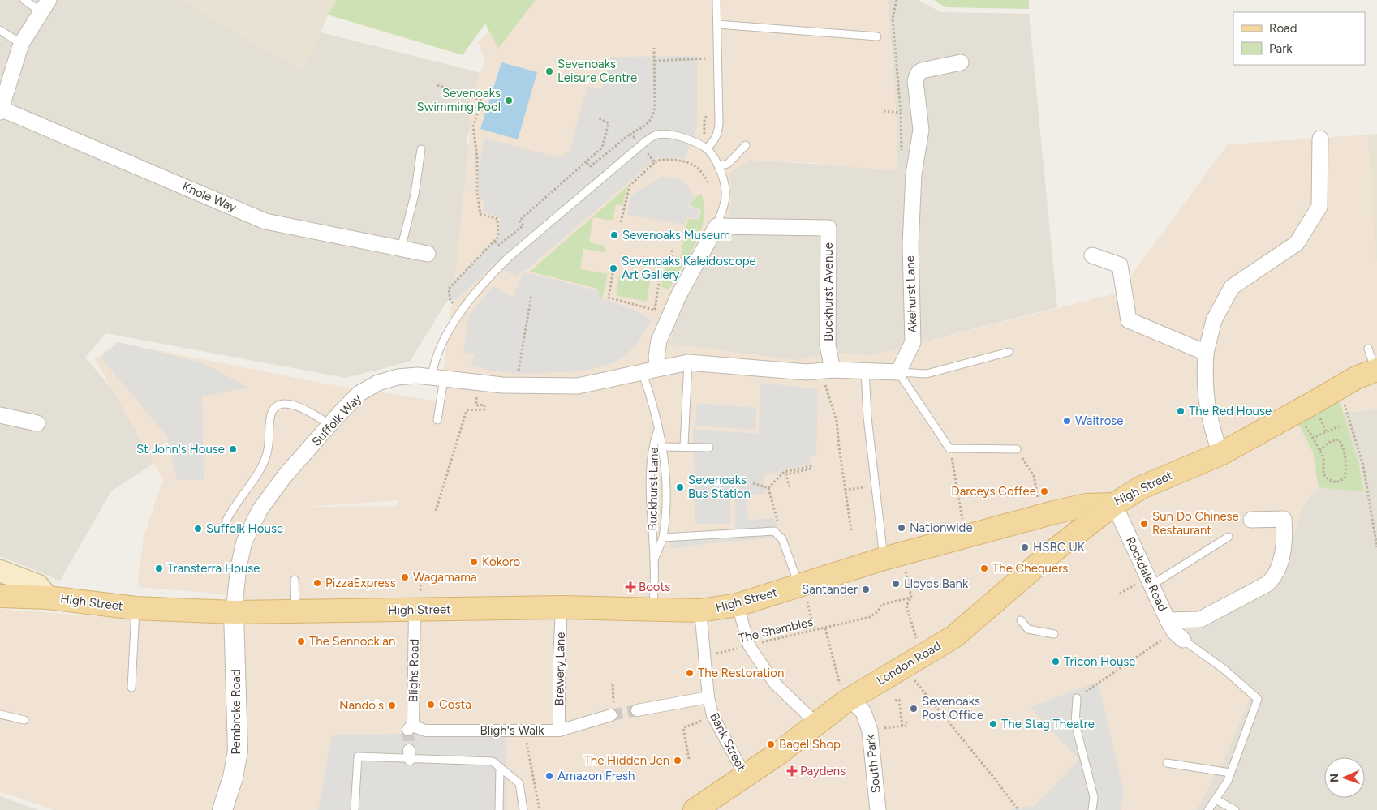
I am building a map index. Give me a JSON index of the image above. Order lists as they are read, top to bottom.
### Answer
{
  "streets": {
    "main road": ["High Street", "London Road"],
    "street": [
      "Knole Way",
      "Buckhurst Avenue",
      "Akehurst Lane",
      "Suffolk Way",
      "Rockdale Road",
      "Brewery Lane",
      "Blighs Road",
      "Pembroke Road",
      "Bligh's Walk",
      "Bank Street",
      "South Park"
    ],
    "lane": ["Buckhurst Lane"],
    "path": ["The Shambles"]
  },
  "crossings": [
    ["Suffolk Way", "High Street"],
    ["Suffolk Way", "Buckhurst Lane"],
    ["Suffolk Way", "Pembroke Road"],
    ["High Street", "Buckhurst Lane"],
    ["High Street", "Rockdale Road"],
    ["High Street", "London Road"],
    ["High Street", "Brewery Lane"],
    ["High Street", "Blighs Road"],
    ["High Street", "Pembroke Road"],
    ["High Street", "Bank Street"],
    ["Rockdale Road", "London Road"],
    ["The Shambles", "London Road"],
    ["The Shambles", "Bank Street"],
    ["The Shambles", "South Park"],
    ["London Road", "Bank Street"],
    ["London Road", "South Park"],
    ["Brewery Lane", "Bligh's Walk"],
    ["Blighs Road", "Bligh's Walk"]
  ],
  "places": {
    "other": [
      "Sevenoaks Leisure Centre",
      "Sevenoaks Swimming Pool",
      "Sevenoaks Museum",
      "Sevenoaks Kaleidoscope Art Gallery",
      "The Red House",
      "Waitrose",
      "St John's House",
      "Sevenoaks Bus Station",
      "Darceys Coffee",
      "Sun Do Chinese Restaurant",
      "Nationwide",
      "Suffolk House",
      "HSBC UK",
      "Kokoro",
      "Transterra House",
      "The Chequers",
      "Wagamama",
      "PizzaExpress",
      "Lloyds Bank",
      "Santander",
      "The Sennockian",
      "Tricon House",
      "The Restoration",
      "Costa",
      "Nando's",
      "Sevenoaks Post Office",
      "The Stag Theatre",
      "Bagel Shop",
      "The Hidden Jen",
      "Amazon Fresh"
    ],
    "health": ["Boots", "Paydens"]
  },
  "legend": ["Road", "Park"],
  "north": "left"
}
